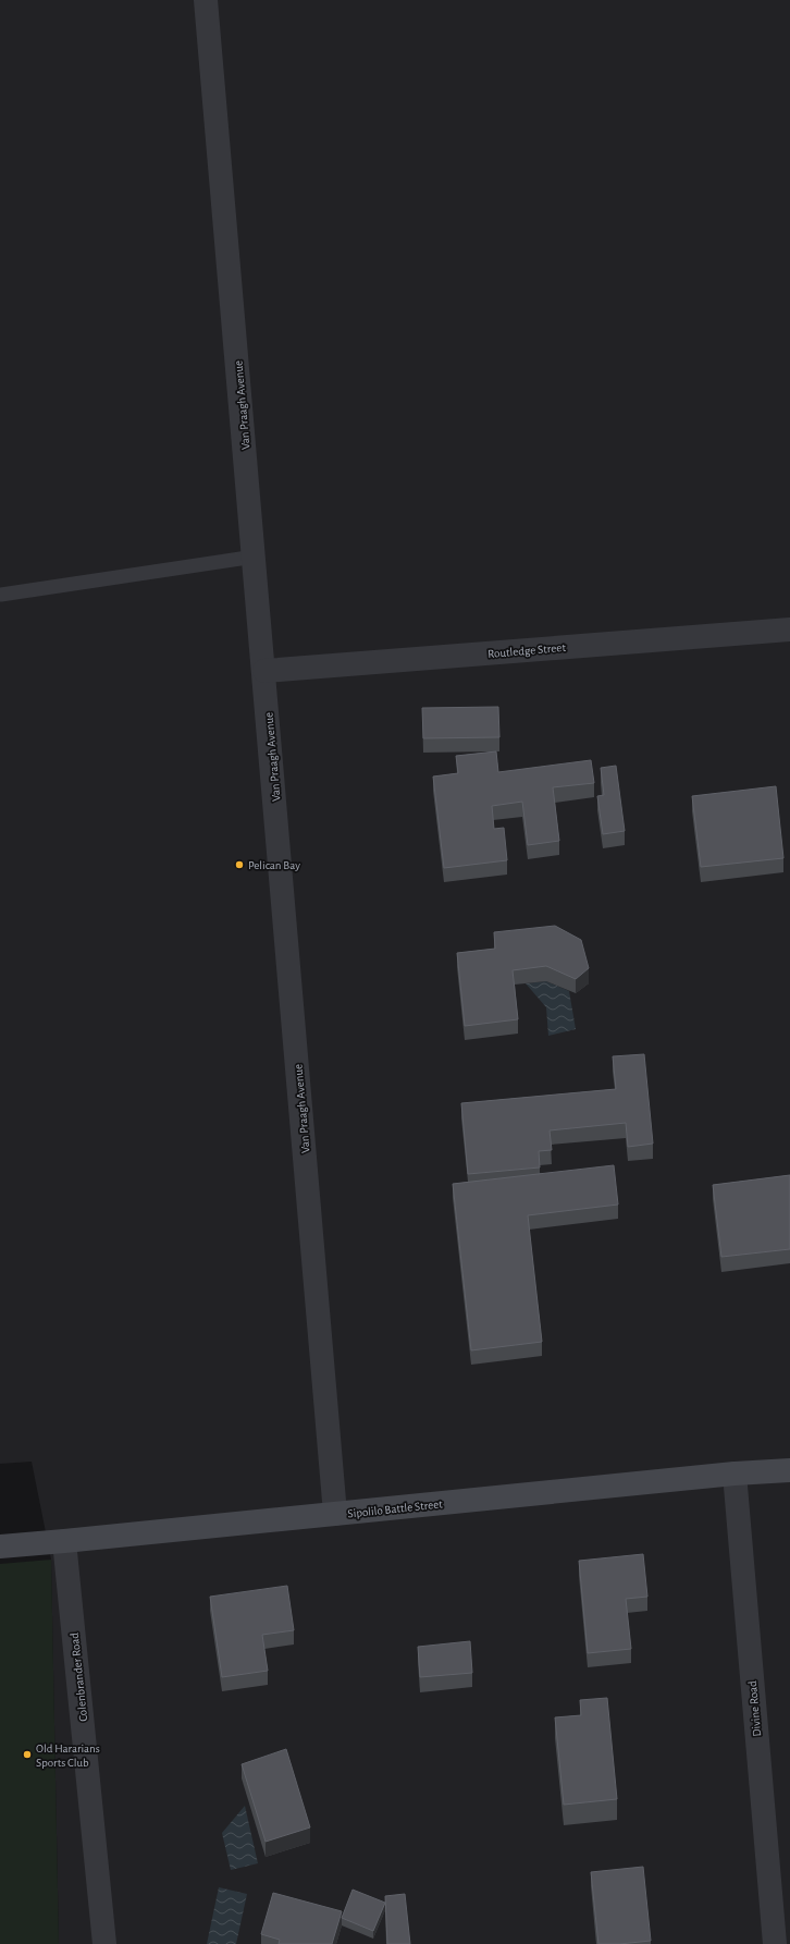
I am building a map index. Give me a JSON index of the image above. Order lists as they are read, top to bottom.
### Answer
{
  "streets": {
    "main road": ["Sipolilo Battle Street"],
    "street": [
      "Van Praagh Avenue",
      "Routledge Street",
      "Colenbrander Road",
      "Divine Road"
    ]
  },
  "crossings": [
    ["Van Praagh Avenue", "Routledge Street"],
    ["Van Praagh Avenue", "Sipolilo Battle Street"],
    ["Sipolilo Battle Street", "Colenbrander Road"],
    ["Sipolilo Battle Street", "Divine Road"]
  ],
  "places": ["Pelican Bay", "Old Hararians Sports Club"]
}
